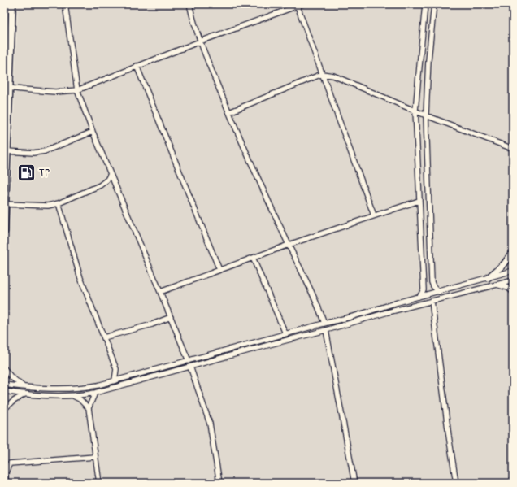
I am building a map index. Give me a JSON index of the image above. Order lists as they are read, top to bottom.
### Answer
{
  "places": {
    "fuel station": ["TP"]
  }
}
